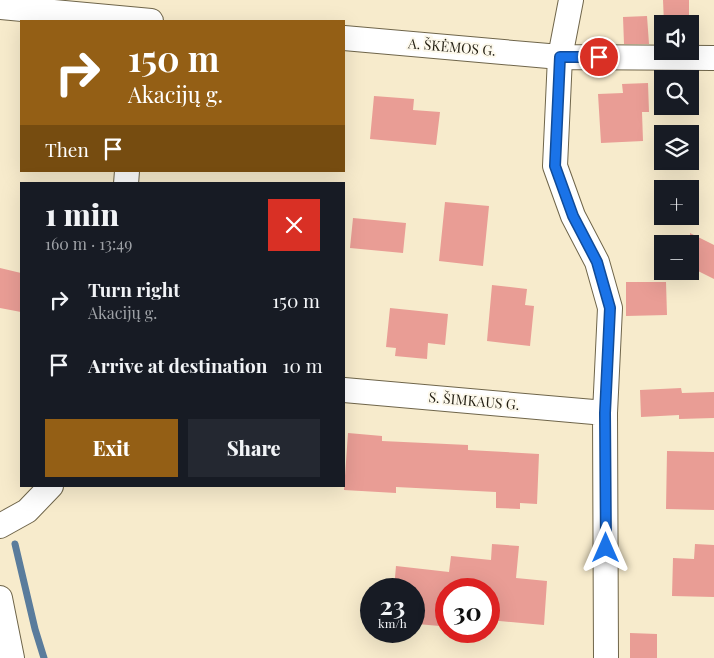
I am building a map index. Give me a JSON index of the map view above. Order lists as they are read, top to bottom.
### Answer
{
  "streets": {
    "street": ["A. ŠKĖMOS G.", "S. ŠIMKAUS G."]
  },
  "page": {
    "map_buttons": ["+", "−"],
    "turn": ["150 m", "Akacijų g."],
    "then": "Then",
    "heading": ["1 min", "160 m · 13:49"],
    "list": [
      {
        "name": "Turn right",
        "note": "Akacijų g.",
        "value": "150 m"
      },
      {
        "name": "Arrive at destination",
        "value": "10 m"
      }
    ],
    "buttons": ["Exit", "Share"],
    "speed": "23 km/h",
    "limit": "30"
  }
}
